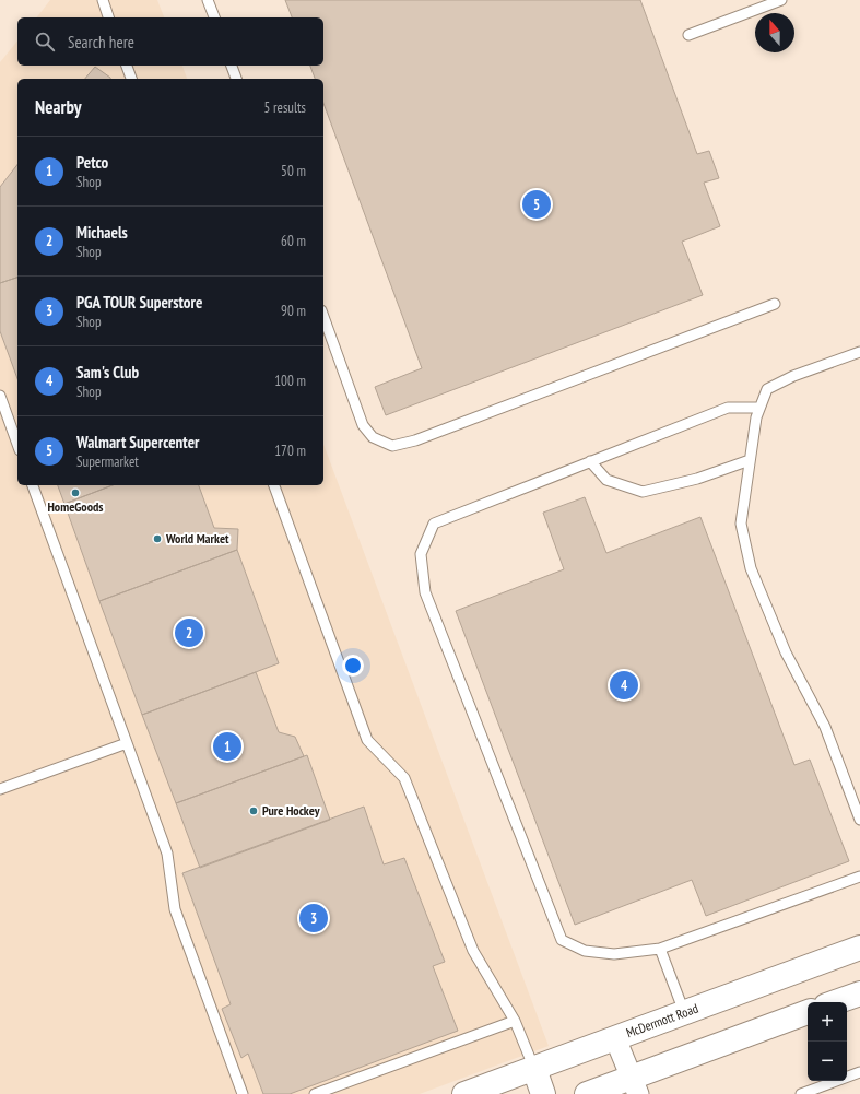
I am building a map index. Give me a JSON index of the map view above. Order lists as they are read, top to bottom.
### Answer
{
  "streets": {
    "main road": ["McDermott Road"]
  },
  "places": ["HomeGoods", "World Market", "Pure Hockey"],
  "north": "top",
  "page": {
    "search": "Search here",
    "heading": ["Nearby", "5 results"],
    "list": [
      {
        "mark": "1",
        "name": "Petco",
        "note": "Shop",
        "value": "50 m"
      },
      {
        "mark": "2",
        "name": "Michaels",
        "note": "Shop",
        "value": "60 m"
      },
      {
        "mark": "3",
        "name": "PGA TOUR Superstore",
        "note": "Shop",
        "value": "90 m"
      },
      {
        "mark": "4",
        "name": "Sam's Club",
        "note": "Shop",
        "value": "100 m"
      },
      {
        "mark": "5",
        "name": "Walmart Supercenter",
        "note": "Supermarket",
        "value": "170 m"
      }
    ],
    "pins": [
      "5",
      "2",
      "4",
      "1",
      "3"
    ],
    "map_buttons": ["+", "−"]
  }
}
